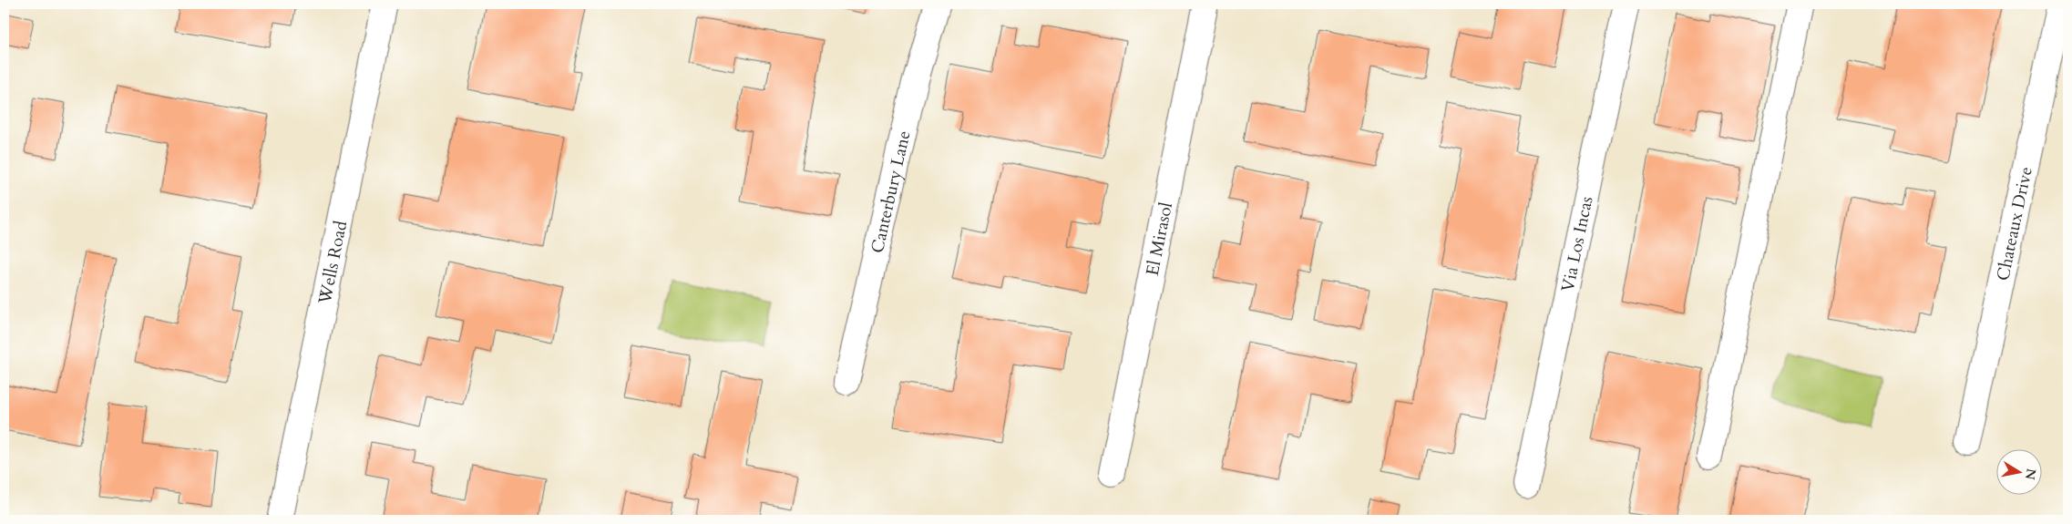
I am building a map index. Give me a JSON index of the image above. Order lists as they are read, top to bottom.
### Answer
{
  "streets": {
    "street": [
      "Canterbury Lane",
      "Chateaux Drive",
      "El Mirasol",
      "Via Los Incas",
      "Wells Road"
    ]
  },
  "north": "right"
}
